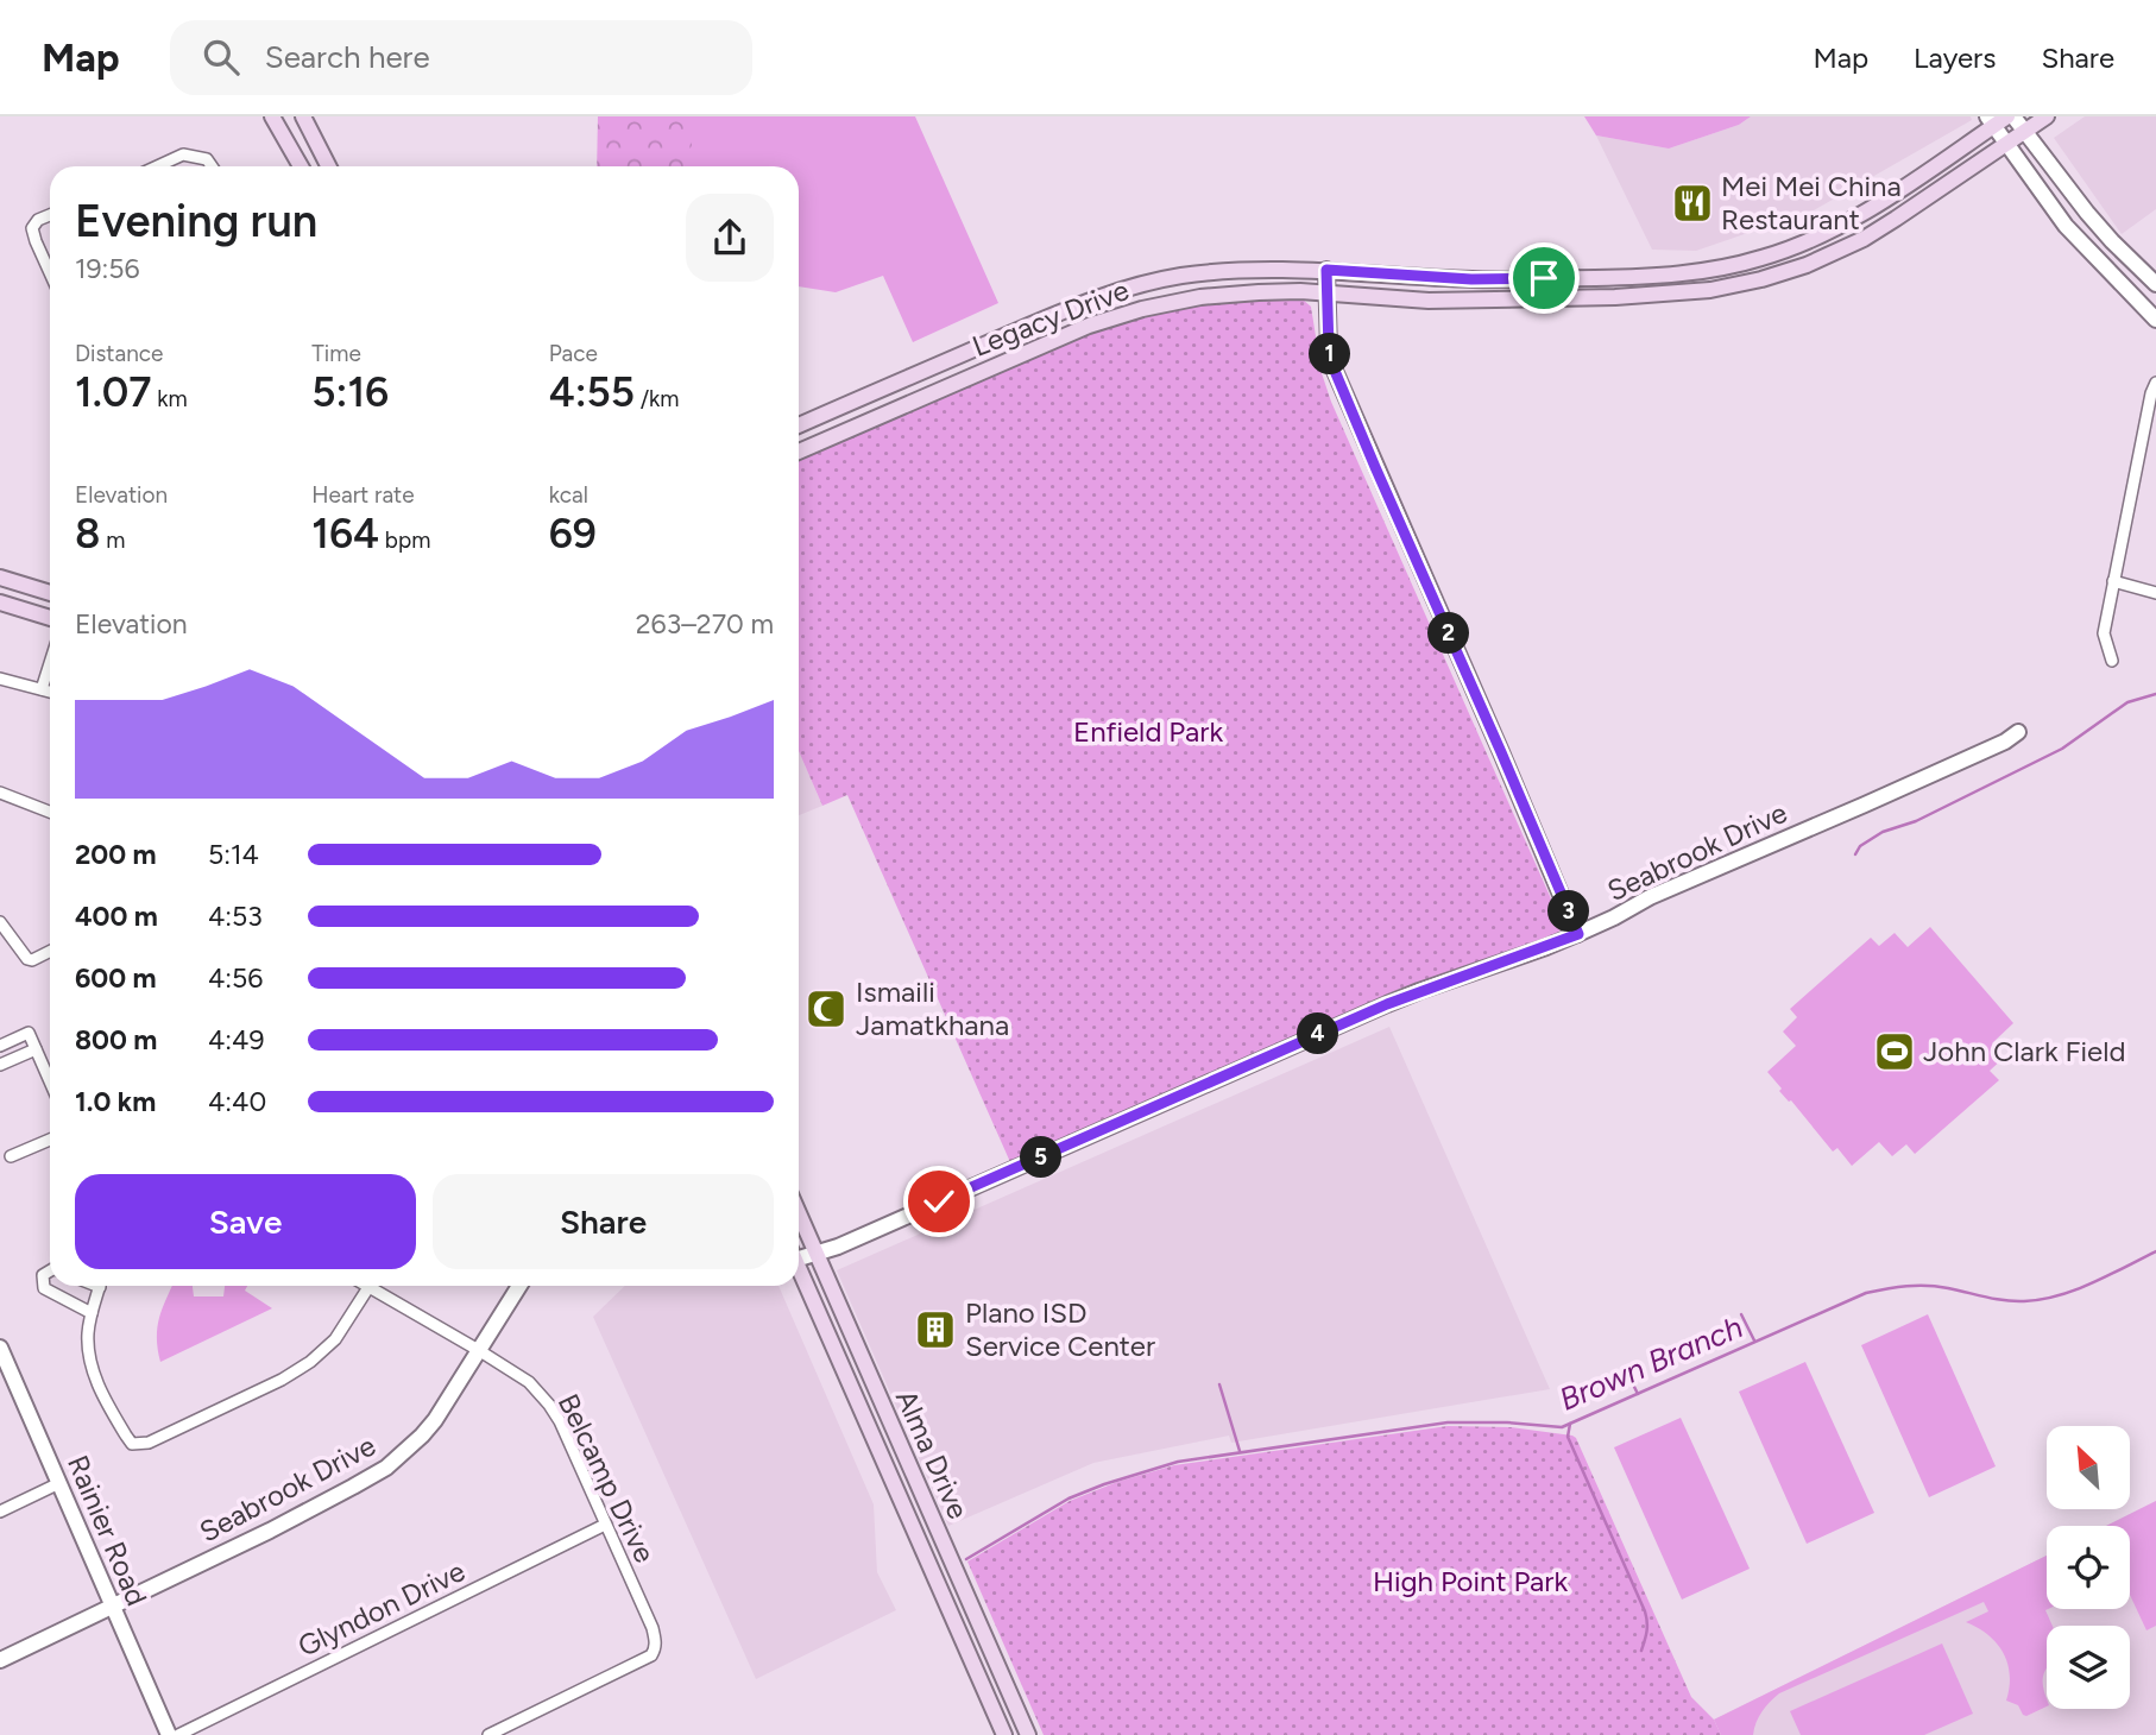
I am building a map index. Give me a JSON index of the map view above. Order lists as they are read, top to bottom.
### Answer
{
  "streets": {
    "main road": ["Legacy Drive", "Alma Drive"],
    "street": [
      "Seabrook Drive",
      "Belcamp Drive",
      "Rainier Road",
      "Glyndon Drive"
    ]
  },
  "crossings": [
    ["Seabrook Drive", "Alma Drive"],
    ["Seabrook Drive", "Belcamp Drive"],
    ["Seabrook Drive", "Rainier Road"],
    ["Belcamp Drive", "Glyndon Drive"]
  ],
  "water": ["Brown Branch"],
  "parks": ["Enfield Park", "High Point Park"],
  "places": {
    "restaurant": ["Mei Mei China Restaurant"],
    "mosque": ["Ismaili Jamatkhana"],
    "sports": ["John Clark Field"],
    "building": ["Plano ISD Service Center"]
  },
  "north": "top left",
  "page": {
    "header": "Map",
    "search": "Search here",
    "nav": ["Map", "Layers", "Share"],
    "heading": ["Evening run", "19:56"],
    "stats": [
      ["Distance", "1.07 km"],
      ["Time", "5:16"],
      ["Pace", "4:55 /km"],
      ["Elevation", "8 m"],
      ["Heart rate", "164 bpm"],
      ["kcal", "69"]
    ],
    "pins": [
      "1",
      "2",
      "3",
      "4",
      "5"
    ],
    "chart": ["Elevation", "263–270 m"],
    "list": [
      {
        "name": "200 m",
        "note": "5:14"
      },
      {
        "name": "400 m",
        "note": "4:53"
      },
      {
        "name": "600 m",
        "note": "4:56"
      },
      {
        "name": "800 m",
        "note": "4:49"
      },
      {
        "name": "1.0 km",
        "note": "4:40"
      }
    ],
    "buttons": ["Save", "Share"]
  }
}
